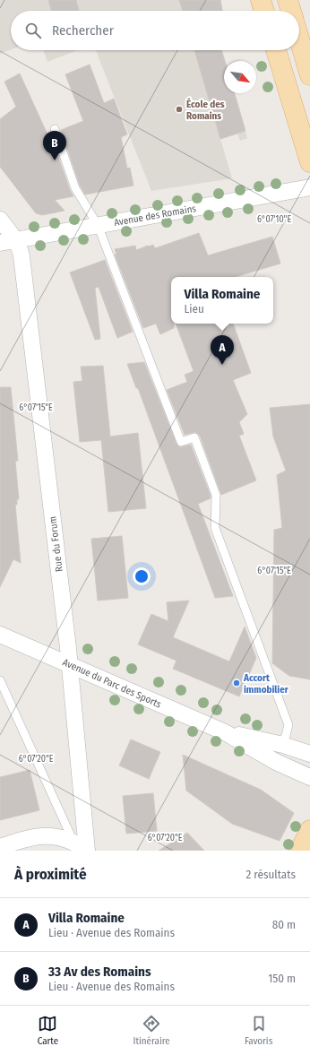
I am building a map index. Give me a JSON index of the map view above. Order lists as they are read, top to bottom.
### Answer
{
  "streets": {
    "street": ["Avenue des Romains", "Rue du Forum", "Avenue du Parc des Sports"]
  },
  "crossings": [
    ["Avenue des Romains", "Rue du Forum"],
    ["Rue du Forum", "Avenue du Parc des Sports"]
  ],
  "places": ["École des Romains", "Accort immobilier"],
  "north": "bottom right",
  "page": {
    "search": "Rechercher",
    "pins": ["B", "A"],
    "popup": ["Villa Romaine", "Lieu"],
    "heading": ["À proximité", "2 résultats"],
    "list": [
      {
        "mark": "A",
        "name": "Villa Romaine",
        "note": "Lieu · Avenue des Romains",
        "value": "80 m"
      },
      {
        "mark": "B",
        "name": "33 Av des Romains",
        "note": "Lieu · Avenue des Romains",
        "value": "150 m"
      }
    ],
    "nav": ["Carte", "Itinéraire", "Favoris"]
  },
  "coordinates": ["6°07'10\"E", "6°07'15\"E", "6°07'20\"E"]
}
